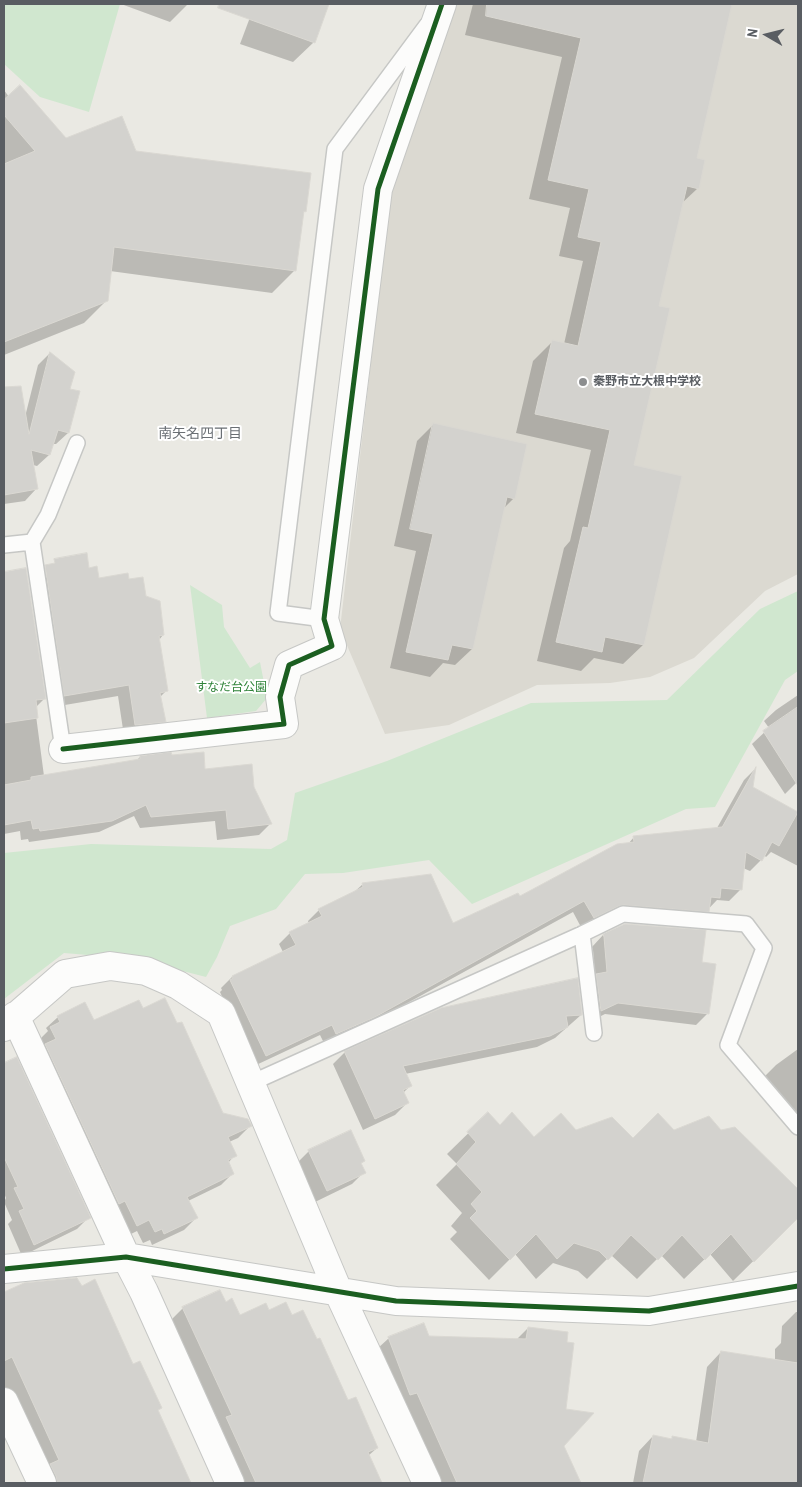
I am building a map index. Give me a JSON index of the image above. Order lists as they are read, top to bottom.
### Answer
{
  "districts": ["南矢名四丁目"],
  "parks": ["すなだ台公園"],
  "places": ["秦野市立大根中学校"],
  "north": "left"
}
